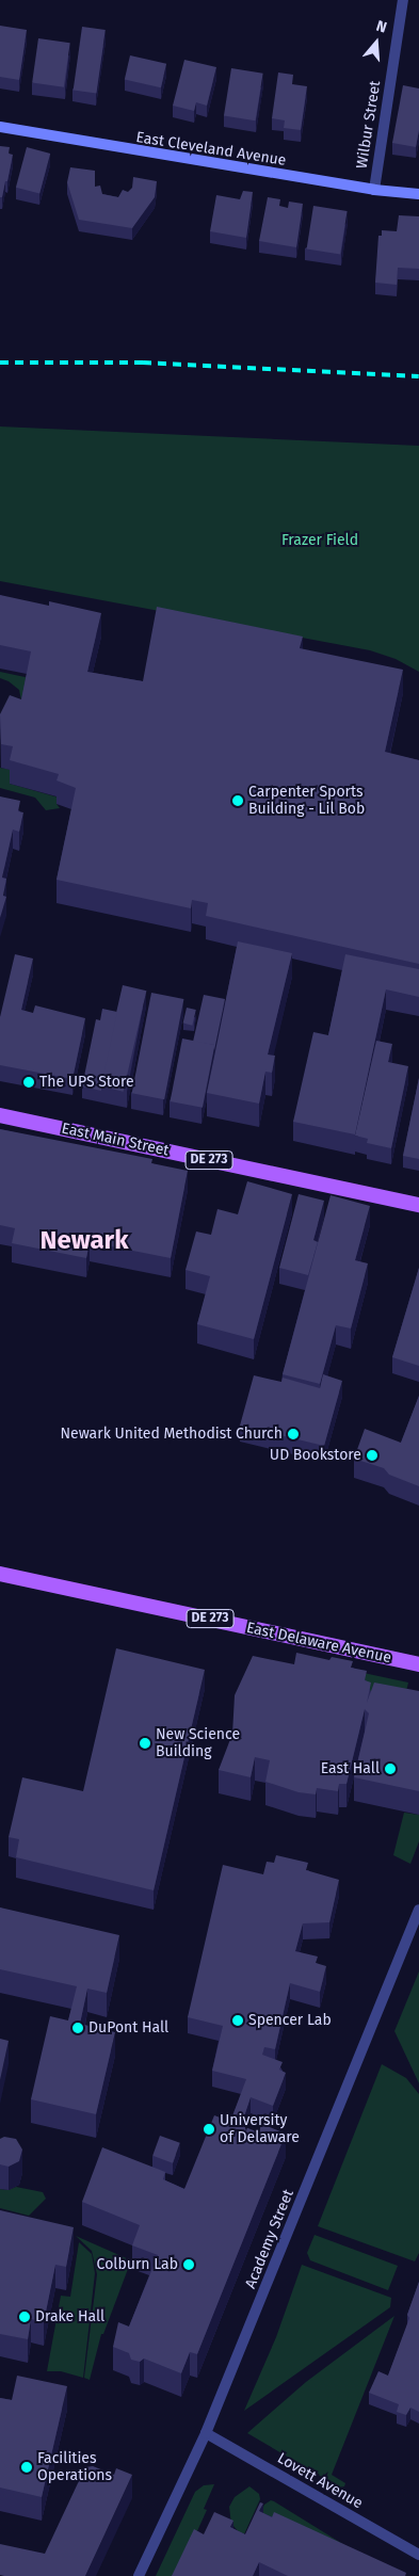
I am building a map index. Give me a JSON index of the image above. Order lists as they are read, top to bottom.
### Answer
{
  "streets": {
    "main road": [
      "East Cleveland Avenue",
      "East Main Street",
      "DE 273",
      "East Delaware Avenue"
    ],
    "street": ["Wilbur Street", "Academy Street", "Lovett Avenue"]
  },
  "crossings": [
    ["Wilbur Street", "East Cleveland Avenue"],
    ["Academy Street", "Lovett Avenue"]
  ],
  "districts": ["Newark"],
  "parks": ["Frazer Field"],
  "places": [
    "Carpenter Sports Building - Lil Bob",
    "The UPS Store",
    "Newark United Methodist Church",
    "UD Bookstore",
    "New Science Building",
    "East Hall",
    "Spencer Lab",
    "DuPont Hall",
    "University of Delaware",
    "Colburn Lab",
    "Drake Hall",
    "Facilities Operations"
  ],
  "north": "top"
}
